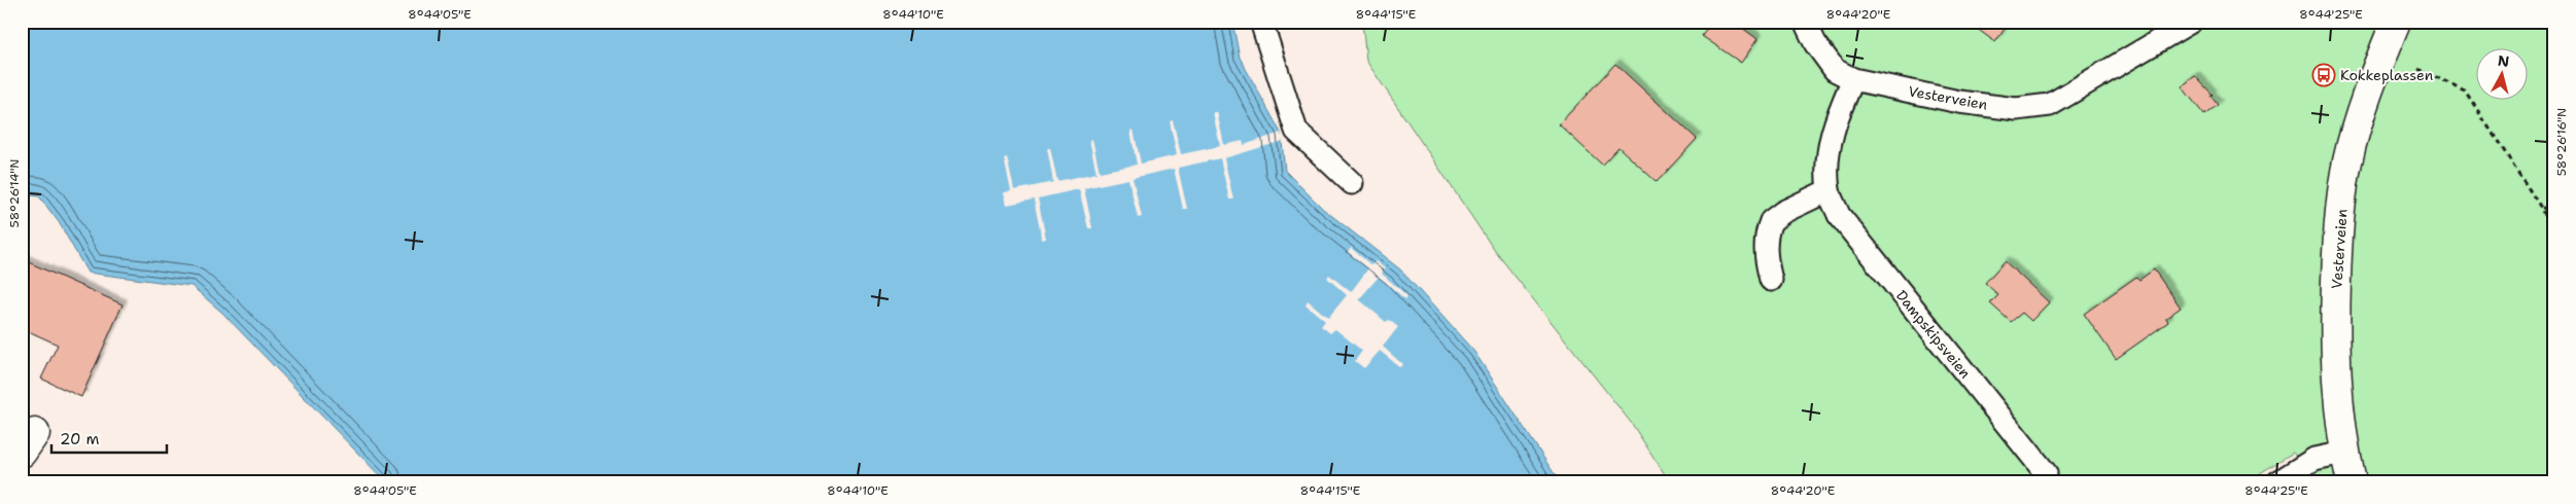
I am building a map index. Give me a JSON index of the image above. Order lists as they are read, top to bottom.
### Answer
{
  "streets": {
    "main road": ["Vesterveien"],
    "lane": ["Dampskipsveien"]
  },
  "crossings": [
    ["Vesterveien", "Dampskipsveien"]
  ],
  "places": {
    "bus stop": ["Kokkeplassen"]
  },
  "scale_bar": "20 m",
  "north": "top",
  "coordinates": [
    "8°44'05\"E",
    "8°44'10\"E",
    "8°44'15\"E",
    "8°44'20\"E",
    "8°44'25\"E",
    "58°26'16\"N",
    "58°26'14\"N"
  ]
}
